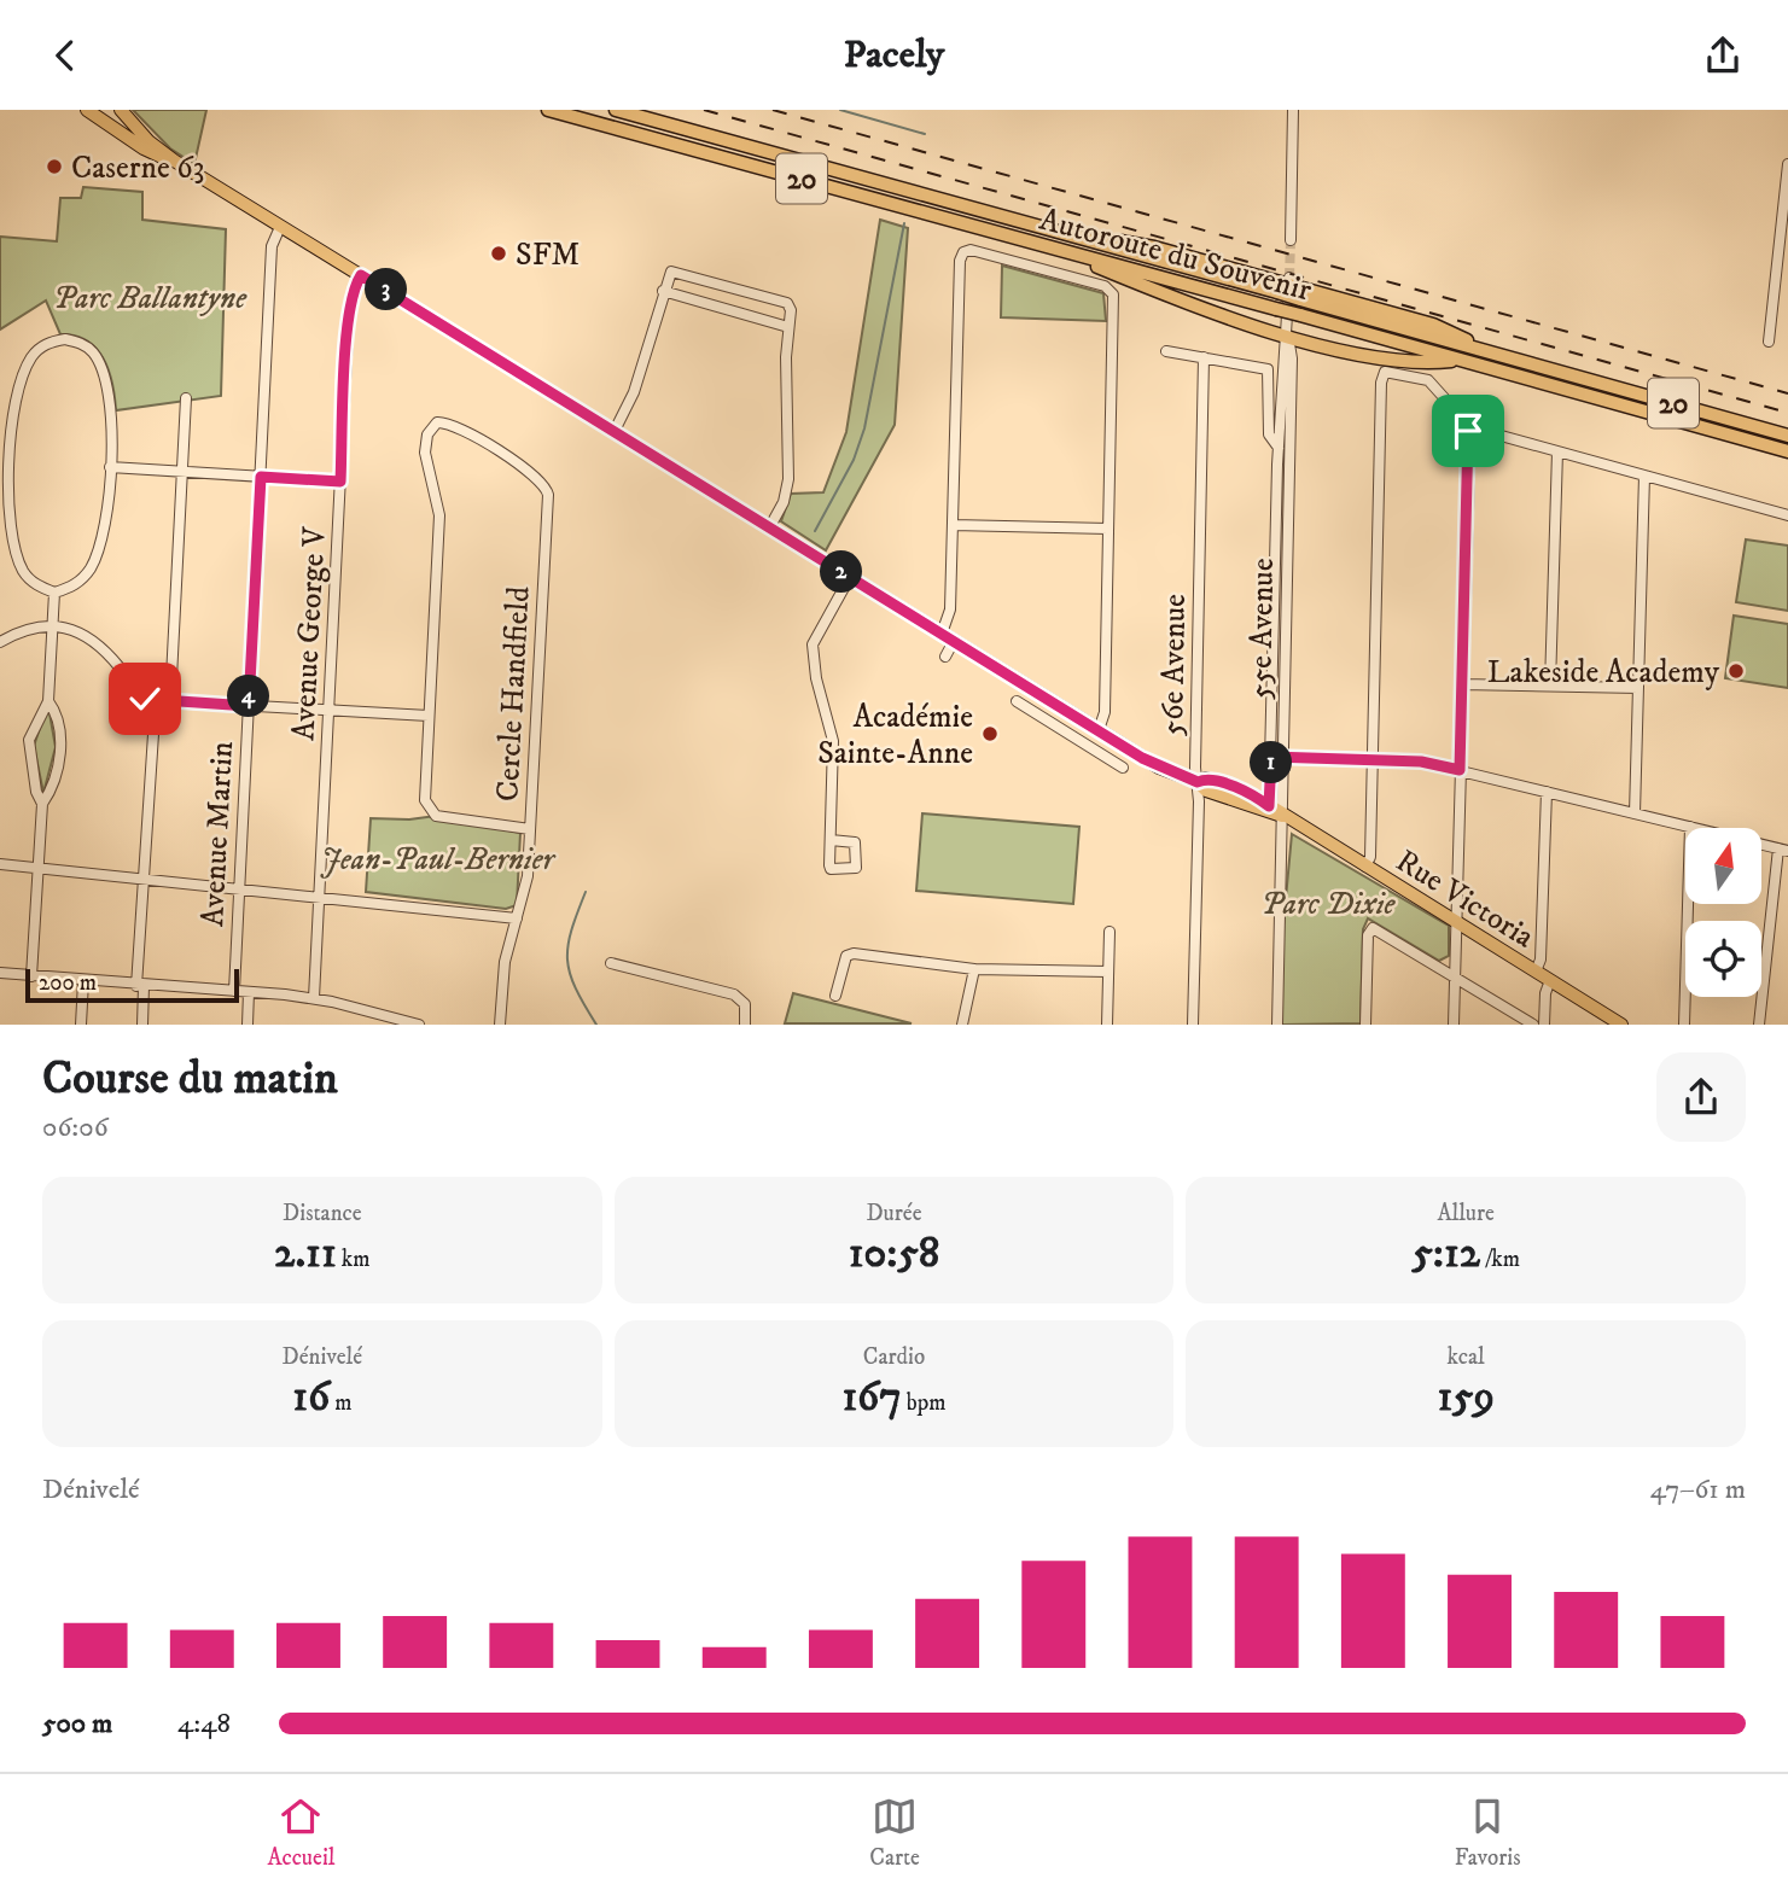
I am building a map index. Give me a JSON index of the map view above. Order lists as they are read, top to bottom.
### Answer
{
  "streets": {
    "highway": ["20", "Autoroute du Souvenir"],
    "main road": ["Rue Victoria"],
    "street": [
      "55e Avenue",
      "Avenue George V",
      "56e Avenue",
      "Cercle Handfield",
      "Avenue Martin"
    ]
  },
  "crossings": [
    ["55e Avenue", "56e Avenue"],
    ["55e Avenue", "Rue Victoria"],
    ["Avenue George V", "Rue Victoria"],
    ["56e Avenue", "Rue Victoria"],
    ["Avenue Martin", "Rue Victoria"]
  ],
  "parks": ["Parc Ballantyne", "Jean-Paul-Bernier", "Parc Dixie"],
  "places": [
    "Caserne 63",
    "SFM",
    "Lakeside Academy",
    "Académie Sainte-Anne"
  ],
  "scale_bar": "200 m",
  "north": "top",
  "page": {
    "header": "Pacely",
    "pins": [
      "3",
      "2",
      "4",
      "1"
    ],
    "scale": "200 m",
    "heading": ["Course du matin", "06:06"],
    "stats": [
      ["Distance", "2.11 km"],
      ["Durée", "10:58"],
      ["Allure", "5:12 /km"],
      ["Dénivelé", "16 m"],
      ["Cardio", "167 bpm"],
      ["kcal", "159"]
    ],
    "chart": ["Dénivelé", "47–61 m"],
    "list": [
      {
        "name": "500 m",
        "note": "4:48"
      }
    ],
    "tabs": ["Accueil", "Carte", "Favoris"]
  }
}
